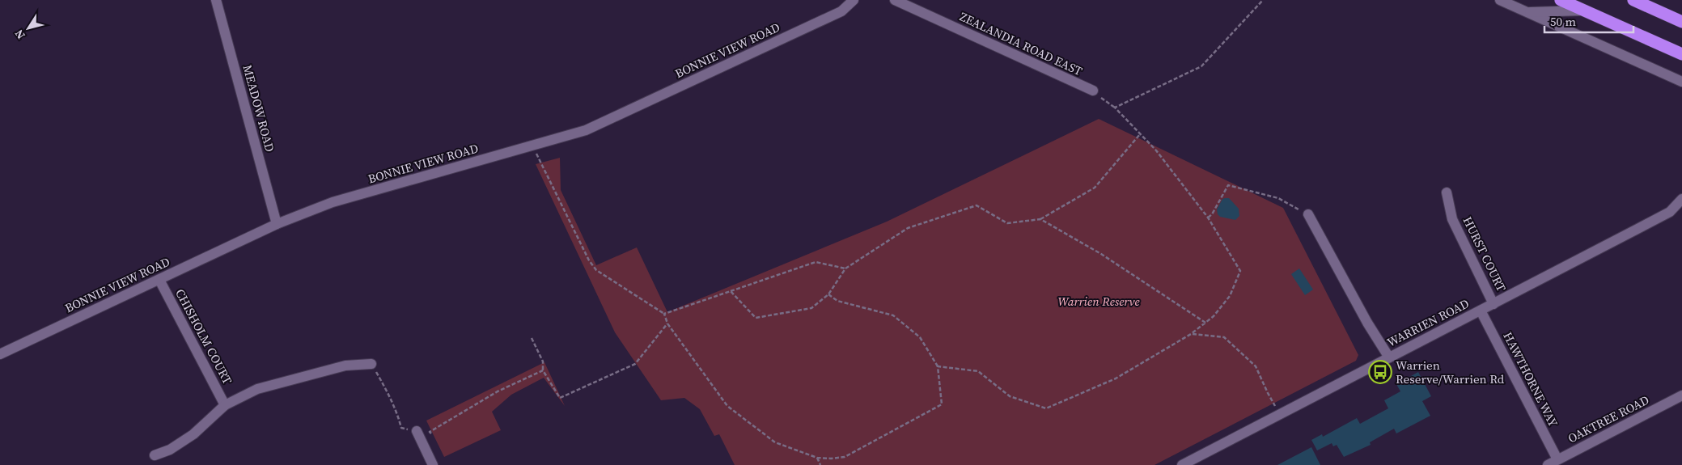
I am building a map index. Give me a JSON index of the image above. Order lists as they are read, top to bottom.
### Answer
{
  "streets": {
    "street": [
      "ZEALANDIA ROAD EAST",
      "BONNIE VIEW ROAD",
      "MEADOW ROAD",
      "HURST COURT",
      "WARRIEN ROAD",
      "CHISHOLM COURT",
      "HAWTHORNE WAY",
      "OAKTREE ROAD"
    ]
  },
  "crossings": [
    ["BONNIE VIEW ROAD", "MEADOW ROAD"],
    ["BONNIE VIEW ROAD", "CHISHOLM COURT"],
    ["HURST COURT", "WARRIEN ROAD"],
    ["WARRIEN ROAD", "HAWTHORNE WAY"],
    ["HAWTHORNE WAY", "OAKTREE ROAD"]
  ],
  "parks": ["Warrien Reserve"],
  "places": {
    "bus stop": ["Warrien Reserve/Warrien Rd"]
  },
  "scale_bar": "50 m",
  "north": "bottom left"
}
